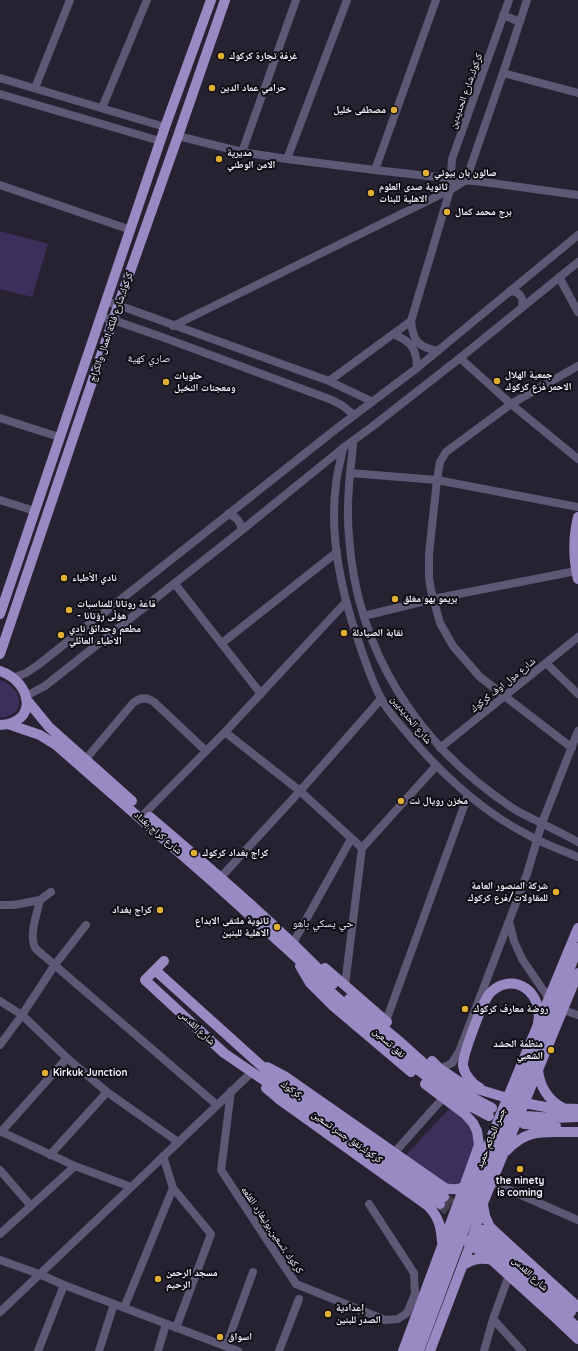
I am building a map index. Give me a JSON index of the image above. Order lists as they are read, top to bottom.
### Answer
{
  "streets": {
    "main road": [
      "كركوك,شارع فلكة العمال والكراج",
      "شارع كراج بغداد",
      "شارع القدس",
      "نفق تسعين",
      "كركوك,",
      "جسر الحاكم حميد"
    ],
    "street": [
      "كركوك,شارع الحديدين",
      "شارع مول اوف كركوك",
      "شارع الحديديين",
      "كركوك ,تسعين,بوليفارد القلعه"
    ]
  },
  "crossings": [
    ["شارع مول اوف كركوك", "شارع الحديديين"],
    ["شارع كراج بغداد", "نفق تسعين"],
    ["شارع القدس", "كركوك,"]
  ],
  "districts": ["صاري كهية", "حي يسكي باهو"],
  "places": [
    "غرفة تجارة كركوك",
    "حرامي عماد الدين",
    "مصطفى خليل",
    "مديرية الامن الوطني",
    "صالون بان بيوتي",
    "ثانوية صدى العلوم الاهلية للبنات",
    "برج محمد كمال",
    "جمعية الهلال الاحمر فرع كركوك",
    "حلويات ومعجنات النخيل",
    "نادي الأطباء",
    "بريمو بهو مغلق",
    "قاعة روتانا للمناسبات - هۆڵی ڕۆتانا",
    "نقابة الصيادلة",
    "مطعم وحدائق نادي الاطباء العائلي",
    "مخزن رويال نت",
    "كراج بغداد كركوك",
    "شركة المنصور العامة للمقاولات/فرع كركوك",
    "كراج بغداد",
    "ثانوية ملتقى الابداع الاهلية للبنين",
    "روضة معارف كركوك",
    "منظمة الحشد الشعبي",
    "Kirkuk Junction",
    "the ninety is coming",
    "مسجد الرحمن الرحيم",
    "إعدادية الصدر للبنين",
    "اسواق"
  ]
}
